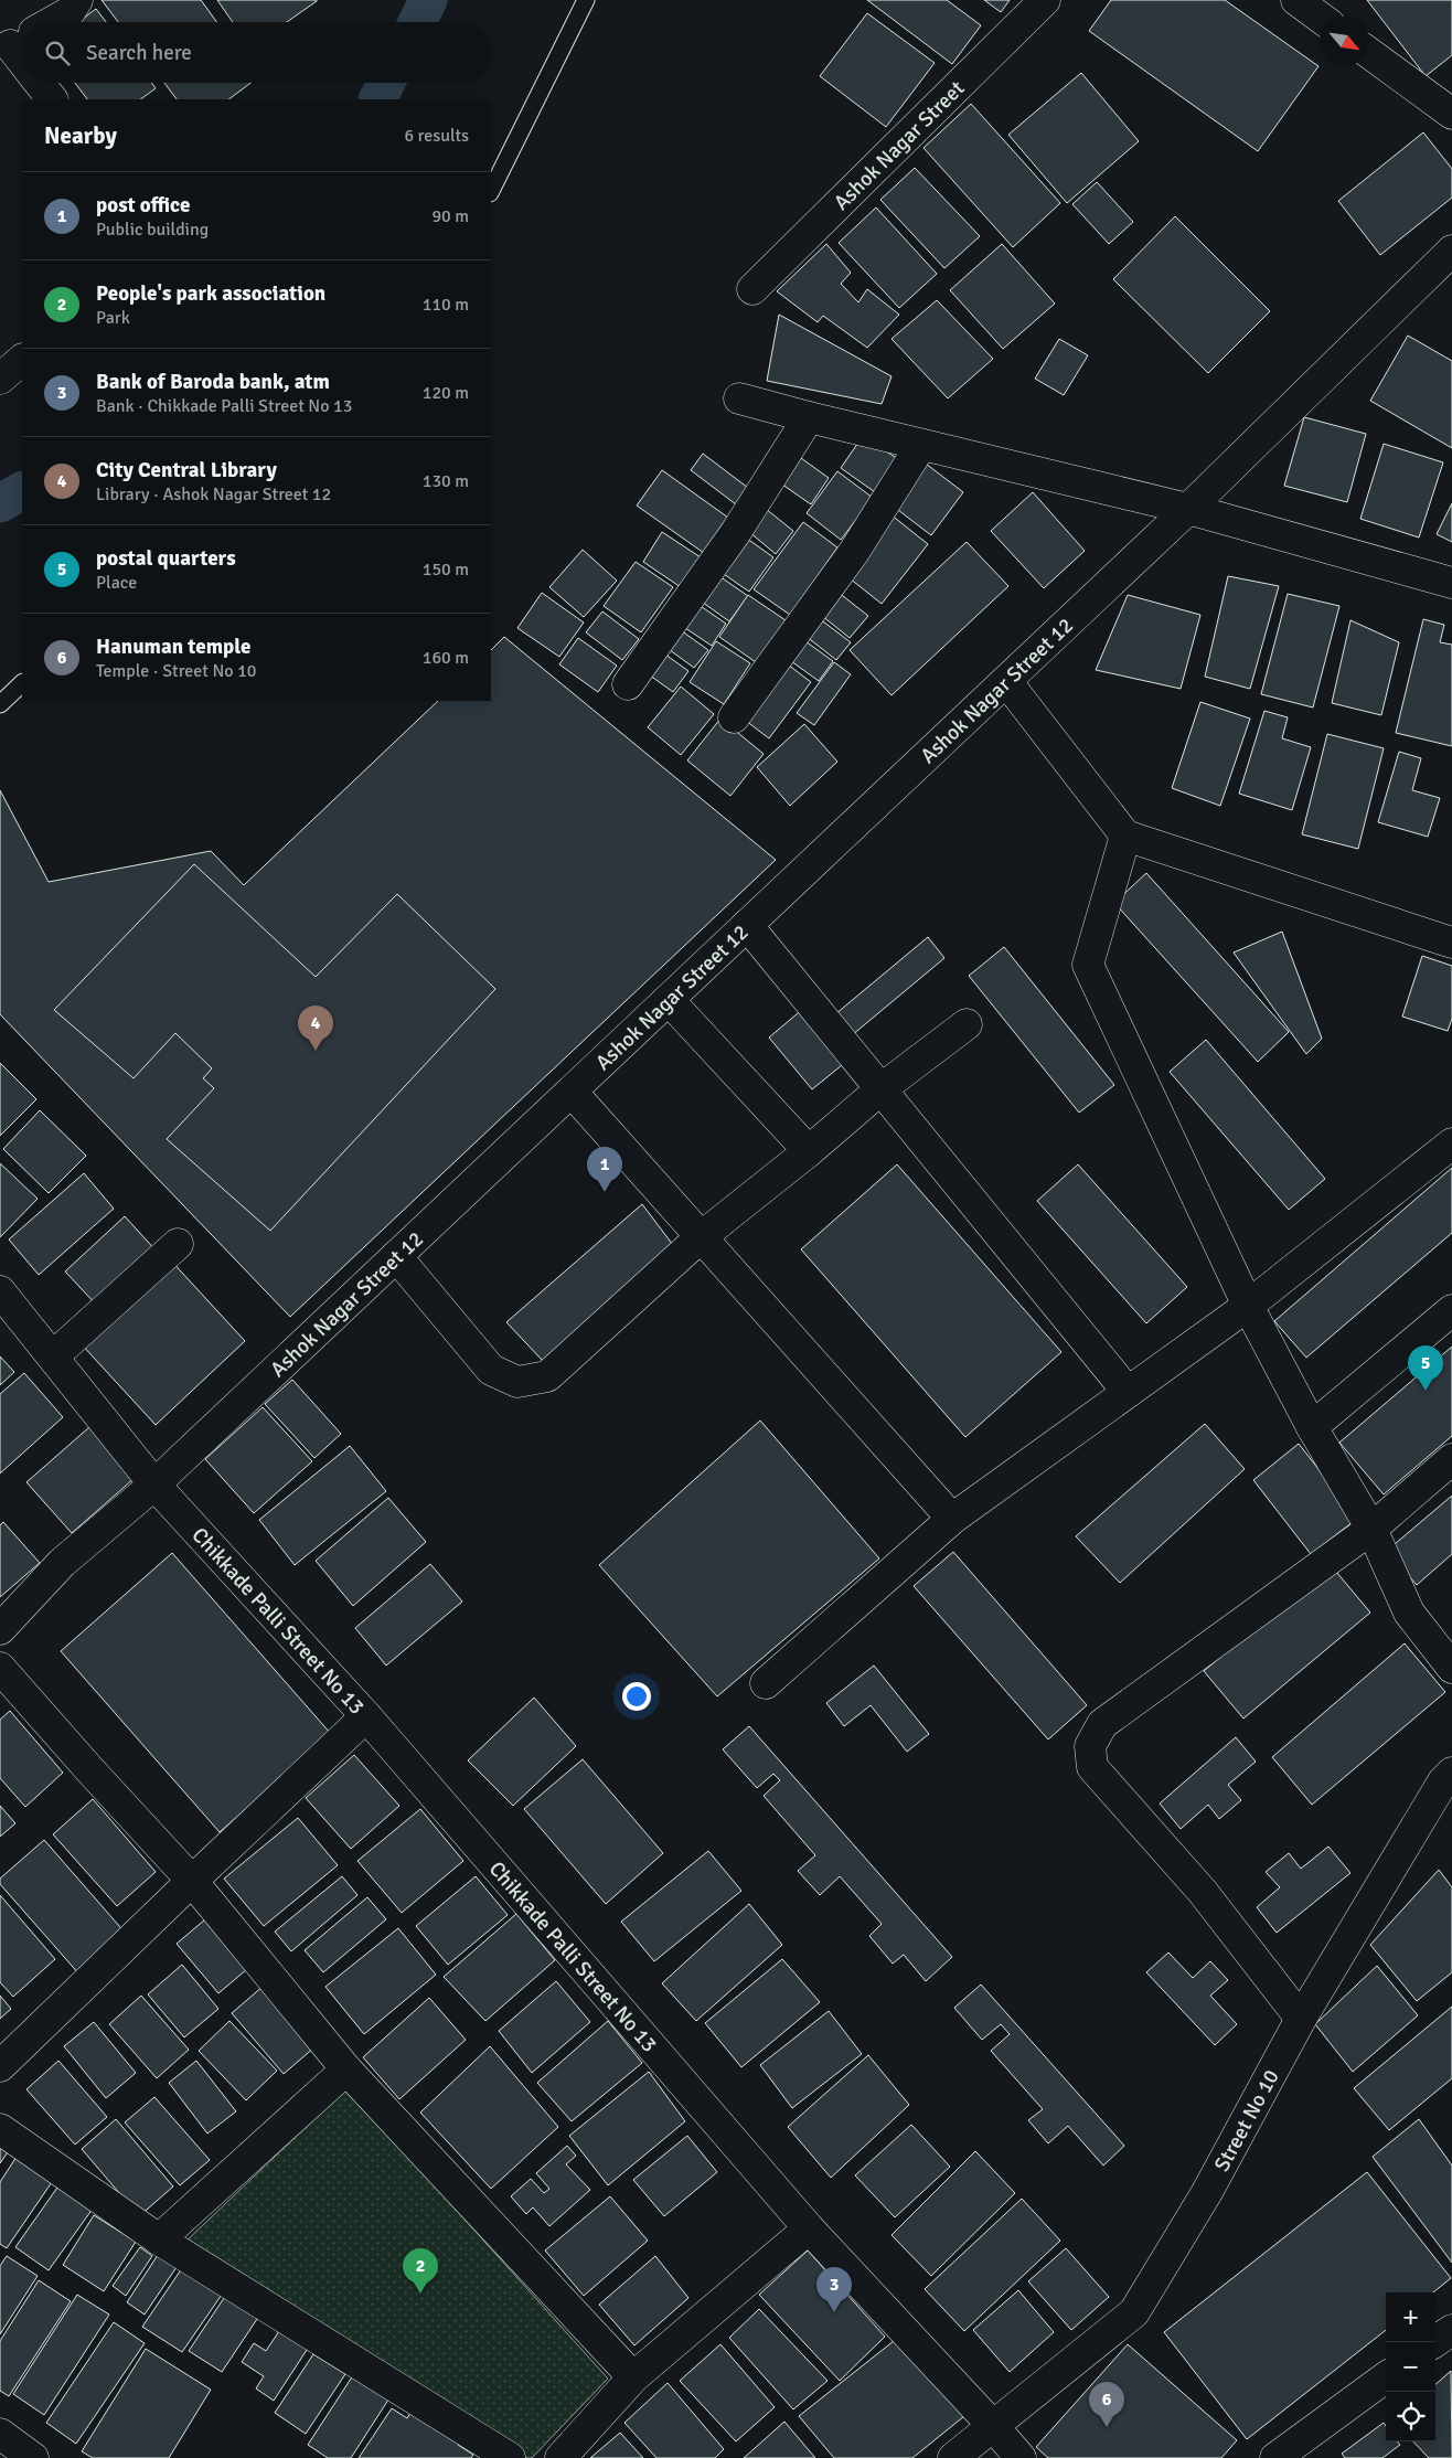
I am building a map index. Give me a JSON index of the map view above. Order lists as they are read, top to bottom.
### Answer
{
  "streets": {
    "street": [
      "Ashok Nagar Street",
      "Ashok Nagar Street 12",
      "Chikkade Palli Street No 13",
      "Street No 10"
    ]
  },
  "crossings": [
    ["Ashok Nagar Street 12", "Chikkade Palli Street No 13"],
    ["Chikkade Palli Street No 13", "Street No 10"]
  ],
  "north": "bottom right",
  "page": {
    "search": "Search here",
    "heading": ["Nearby", "6 results"],
    "list": [
      {
        "mark": "1",
        "name": "post office",
        "note": "Public building",
        "value": "90 m"
      },
      {
        "mark": "2",
        "name": "People's park association",
        "note": "Park",
        "value": "110 m"
      },
      {
        "mark": "3",
        "name": "Bank of Baroda bank, atm",
        "note": "Bank · Chikkade Palli Street No 13",
        "value": "120 m"
      },
      {
        "mark": "4",
        "name": "City Central Library",
        "note": "Library · Ashok Nagar Street 12",
        "value": "130 m"
      },
      {
        "mark": "5",
        "name": "postal quarters",
        "note": "Place",
        "value": "150 m"
      },
      {
        "mark": "6",
        "name": "Hanuman temple",
        "note": "Temple · Street No 10",
        "value": "160 m"
      }
    ],
    "pins": [
      "4",
      "1",
      "5",
      "2",
      "3",
      "6"
    ],
    "map_buttons": ["+", "−"]
  }
}
